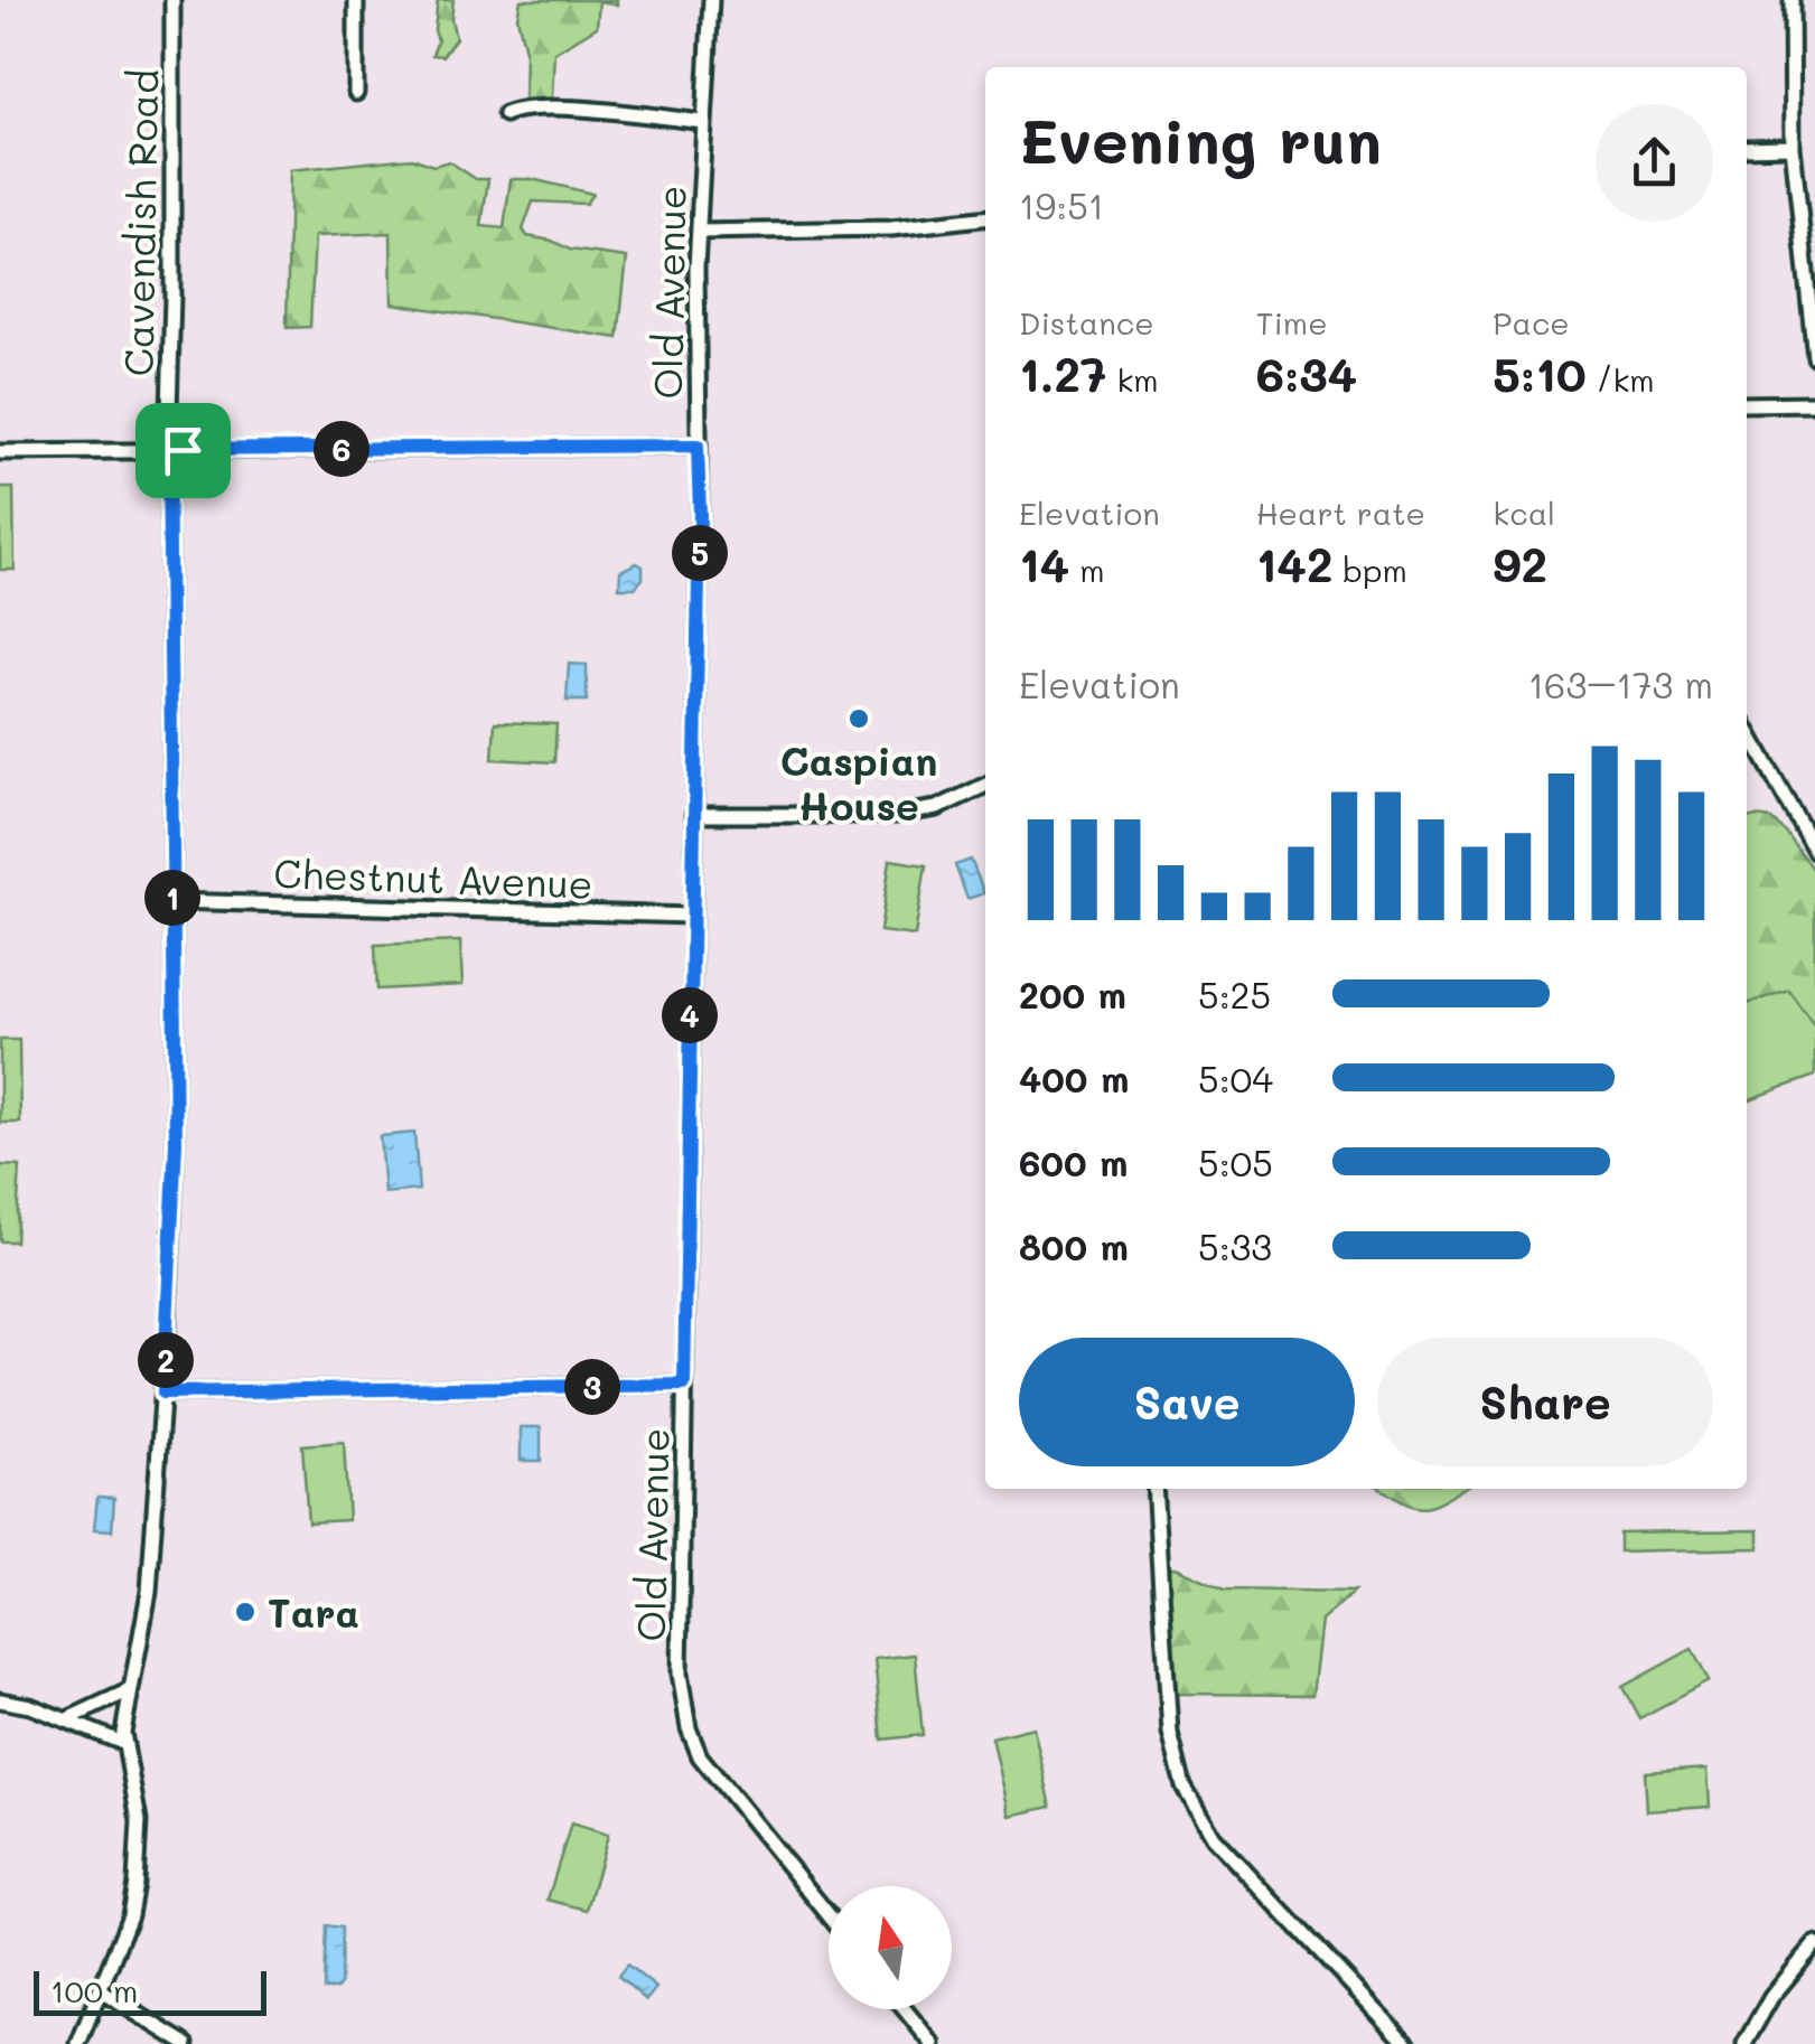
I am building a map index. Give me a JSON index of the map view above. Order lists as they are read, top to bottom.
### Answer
{
  "streets": {
    "street": ["Cavendish Road", "Old Avenue", "Chestnut Avenue"]
  },
  "crossings": [
    ["Cavendish Road", "Chestnut Avenue"],
    ["Old Avenue", "Chestnut Avenue"]
  ],
  "places": ["Caspian House", "Tara"],
  "scale_bar": "100 m",
  "north": "top",
  "page": {
    "heading": ["Evening run", "19:51"],
    "stats": [
      ["Distance", "1.27 km"],
      ["Time", "6:34"],
      ["Pace", "5:10 /km"],
      ["Elevation", "14 m"],
      ["Heart rate", "142 bpm"],
      ["kcal", "92"]
    ],
    "pins": [
      "6",
      "5",
      "1",
      "4",
      "2",
      "3"
    ],
    "chart": ["Elevation", "163–173 m"],
    "list": [
      {
        "name": "200 m",
        "note": "5:25"
      },
      {
        "name": "400 m",
        "note": "5:04"
      },
      {
        "name": "600 m",
        "note": "5:05"
      },
      {
        "name": "800 m",
        "note": "5:33"
      }
    ],
    "buttons": ["Save", "Share"],
    "scale": "100 m"
  }
}
